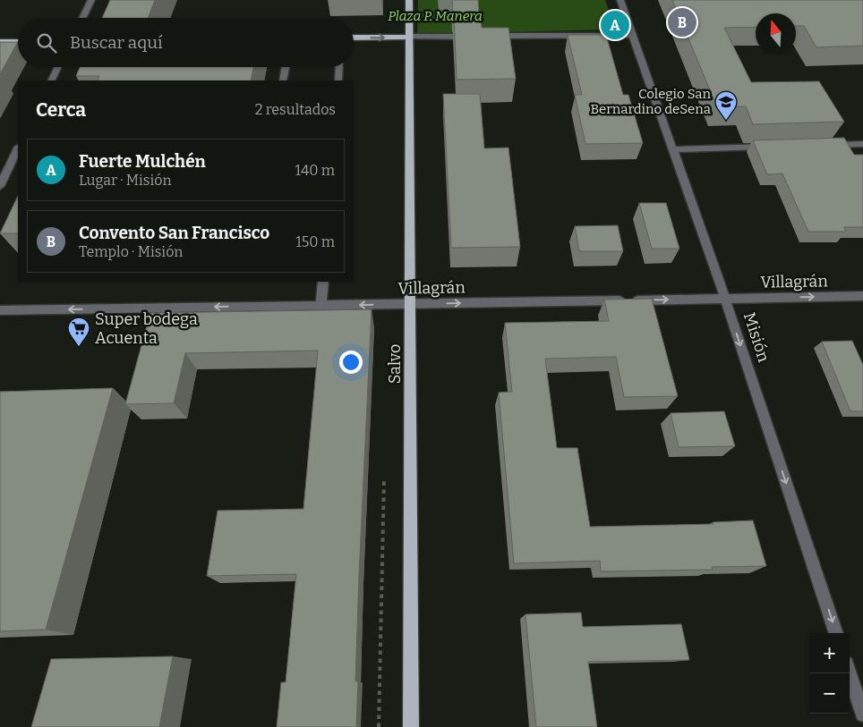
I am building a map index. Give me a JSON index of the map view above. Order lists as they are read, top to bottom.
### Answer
{
  "streets": {
    "main road": ["Salvo"],
    "street": ["Villagrán", "Misión"]
  },
  "crossings": [
    ["Villagrán", "Misión"],
    ["Villagrán", "Salvo"]
  ],
  "one_way": ["Misión"],
  "parks": ["Plaza P. Manera"],
  "places": {
    "school or university": ["Colegio San Bernardino deSena"],
    "supermarket": ["Super bodega Acuenta"]
  },
  "north": "top",
  "page": {
    "pins": ["B", "A"],
    "search": "Buscar aquí",
    "heading": ["Cerca", "2 resultados"],
    "list": [
      {
        "mark": "A",
        "name": "Fuerte Mulchén",
        "note": "Lugar · Misión",
        "value": "140 m"
      },
      {
        "mark": "B",
        "name": "Convento San Francisco",
        "note": "Templo · Misión",
        "value": "150 m"
      }
    ],
    "map_buttons": ["+", "−"]
  }
}
